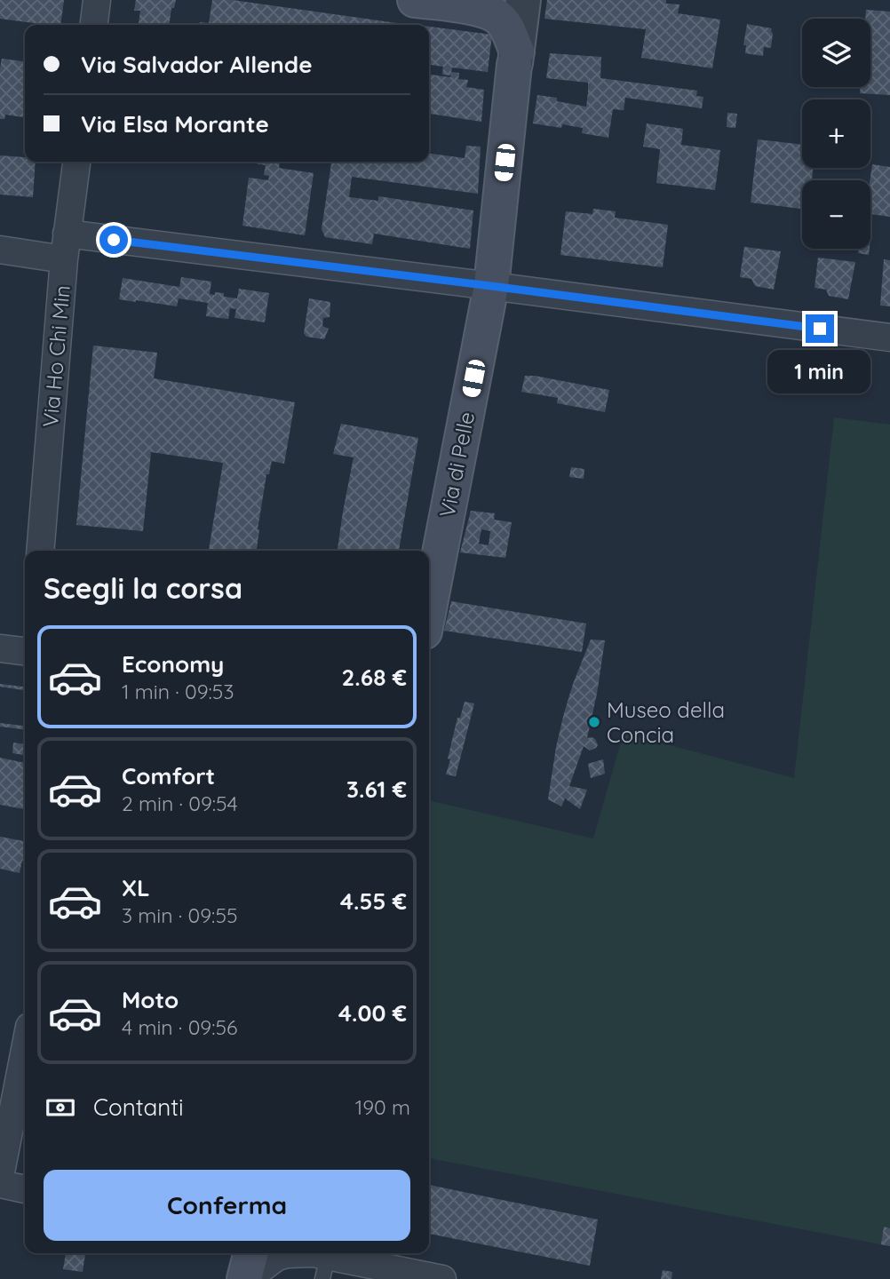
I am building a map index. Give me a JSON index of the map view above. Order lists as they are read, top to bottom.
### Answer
{
  "streets": {
    "main road": ["Via di Pelle"],
    "street": ["Via Ho Chi Min"]
  },
  "places": ["Museo della Concia"],
  "page": {
    "map_buttons": ["+", "−"],
    "banner": ["Via Salvador Allende", "Via Elsa Morante"],
    "bubble": "1 min",
    "heading": "Scegli la corsa",
    "list": [
      {
        "name": "Economy",
        "note": "1 min · 09:53",
        "value": "2.68 €"
      },
      {
        "name": "Comfort",
        "note": "2 min · 09:54",
        "value": "3.61 €"
      },
      {
        "name": "XL",
        "note": "3 min · 09:55",
        "value": "4.55 €"
      },
      {
        "name": "Moto",
        "note": "4 min · 09:56",
        "value": "4.00 €"
      }
    ],
    "pay": ["Contanti", "190 m"],
    "buttons": "Conferma"
  }
}
